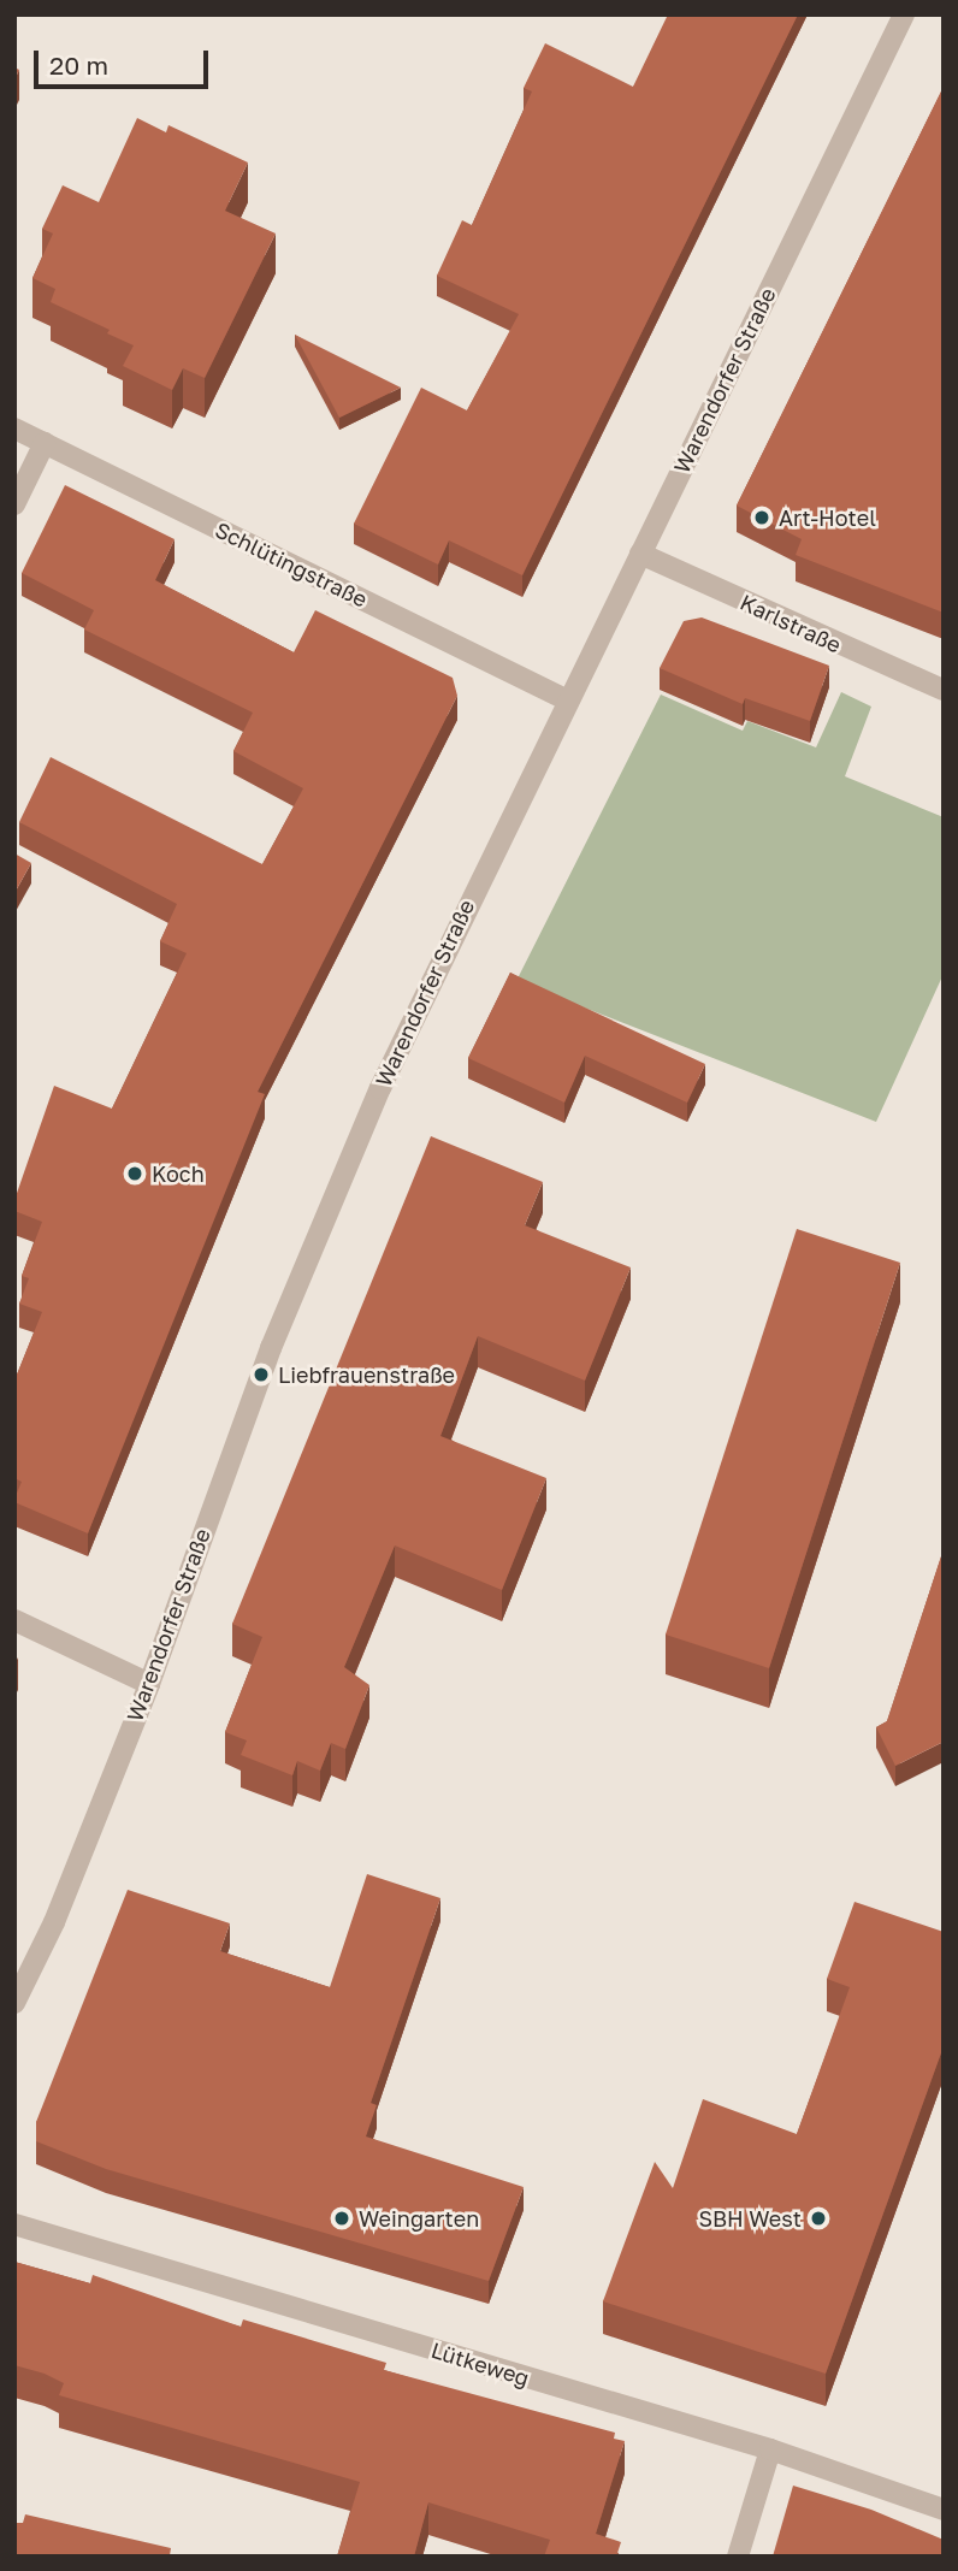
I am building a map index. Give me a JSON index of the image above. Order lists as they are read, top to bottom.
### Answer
{
  "streets": {
    "street": [
      "Warendorfer Straße",
      "Schlütingstraße",
      "Karlstraße",
      "Lütkeweg"
    ]
  },
  "crossings": [
    ["Warendorfer Straße", "Schlütingstraße"],
    ["Warendorfer Straße", "Karlstraße"]
  ],
  "places": [
    "Art-Hotel",
    "Koch",
    "Liebfrauenstraße",
    "Weingarten",
    "SBH West"
  ],
  "scale_bar": "20 m"
}
